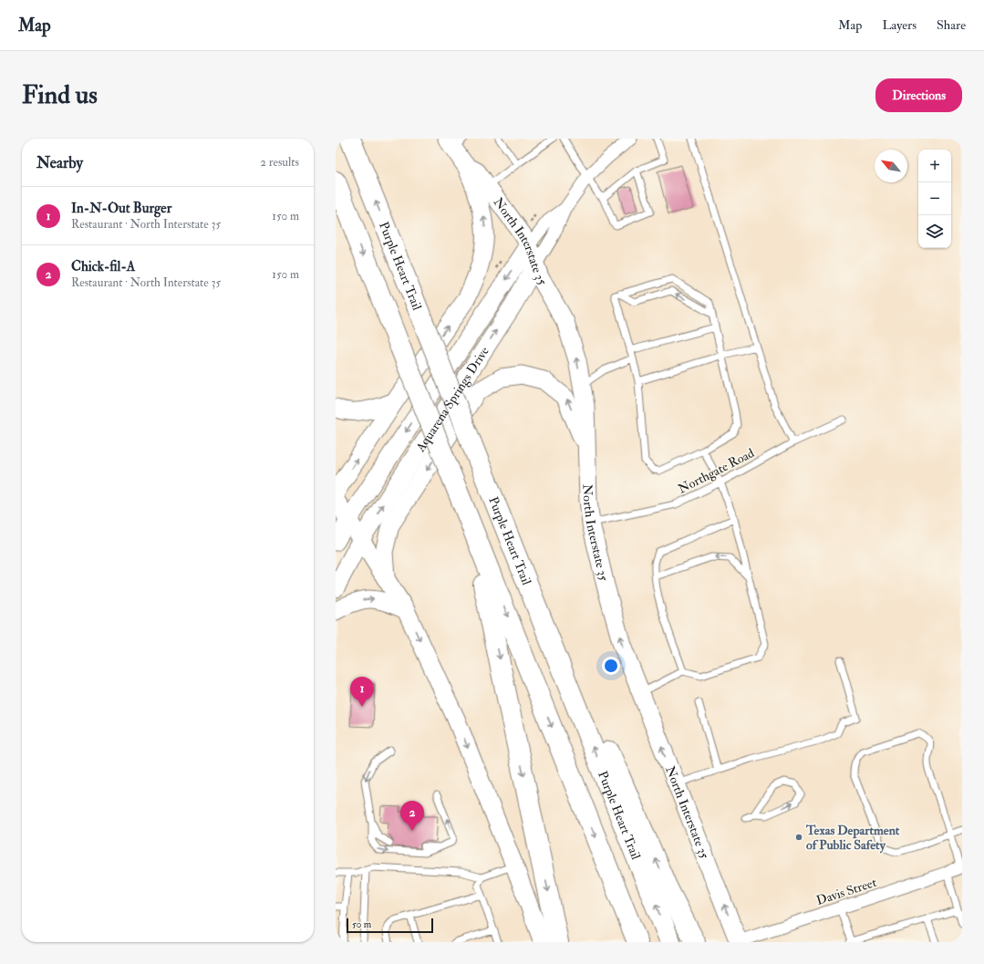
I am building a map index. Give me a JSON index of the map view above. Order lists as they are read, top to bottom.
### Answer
{
  "streets": {
    "highway": ["Purple Heart Trail"],
    "main road": ["North Interstate 35", "Aquarena Springs Drive"],
    "street": ["Davis Street"],
    "lane": ["Northgate Road"]
  },
  "crossings": [
    ["North Interstate 35", "Aquarena Springs Drive"],
    ["North Interstate 35", "Northgate Road"],
    ["North Interstate 35", "Davis Street"]
  ],
  "one_way": ["North Interstate 35"],
  "places": ["Texas Department of Public Safety"],
  "scale_bar": "50 m",
  "north": "top left",
  "page": {
    "header": "Map",
    "nav": ["Map", "Layers", "Share"],
    "buttons": "Directions",
    "title": "Find us",
    "heading": ["Nearby", "2 results"],
    "map_buttons": ["+", "−"],
    "list": [
      {
        "mark": "1",
        "name": "In-N-Out Burger",
        "note": "Restaurant · North Interstate 35",
        "value": "150 m"
      },
      {
        "mark": "2",
        "name": "Chick-fil-A",
        "note": "Restaurant · North Interstate 35",
        "value": "150 m"
      }
    ],
    "pins": ["1", "2"],
    "scale": "50 m"
  }
}
